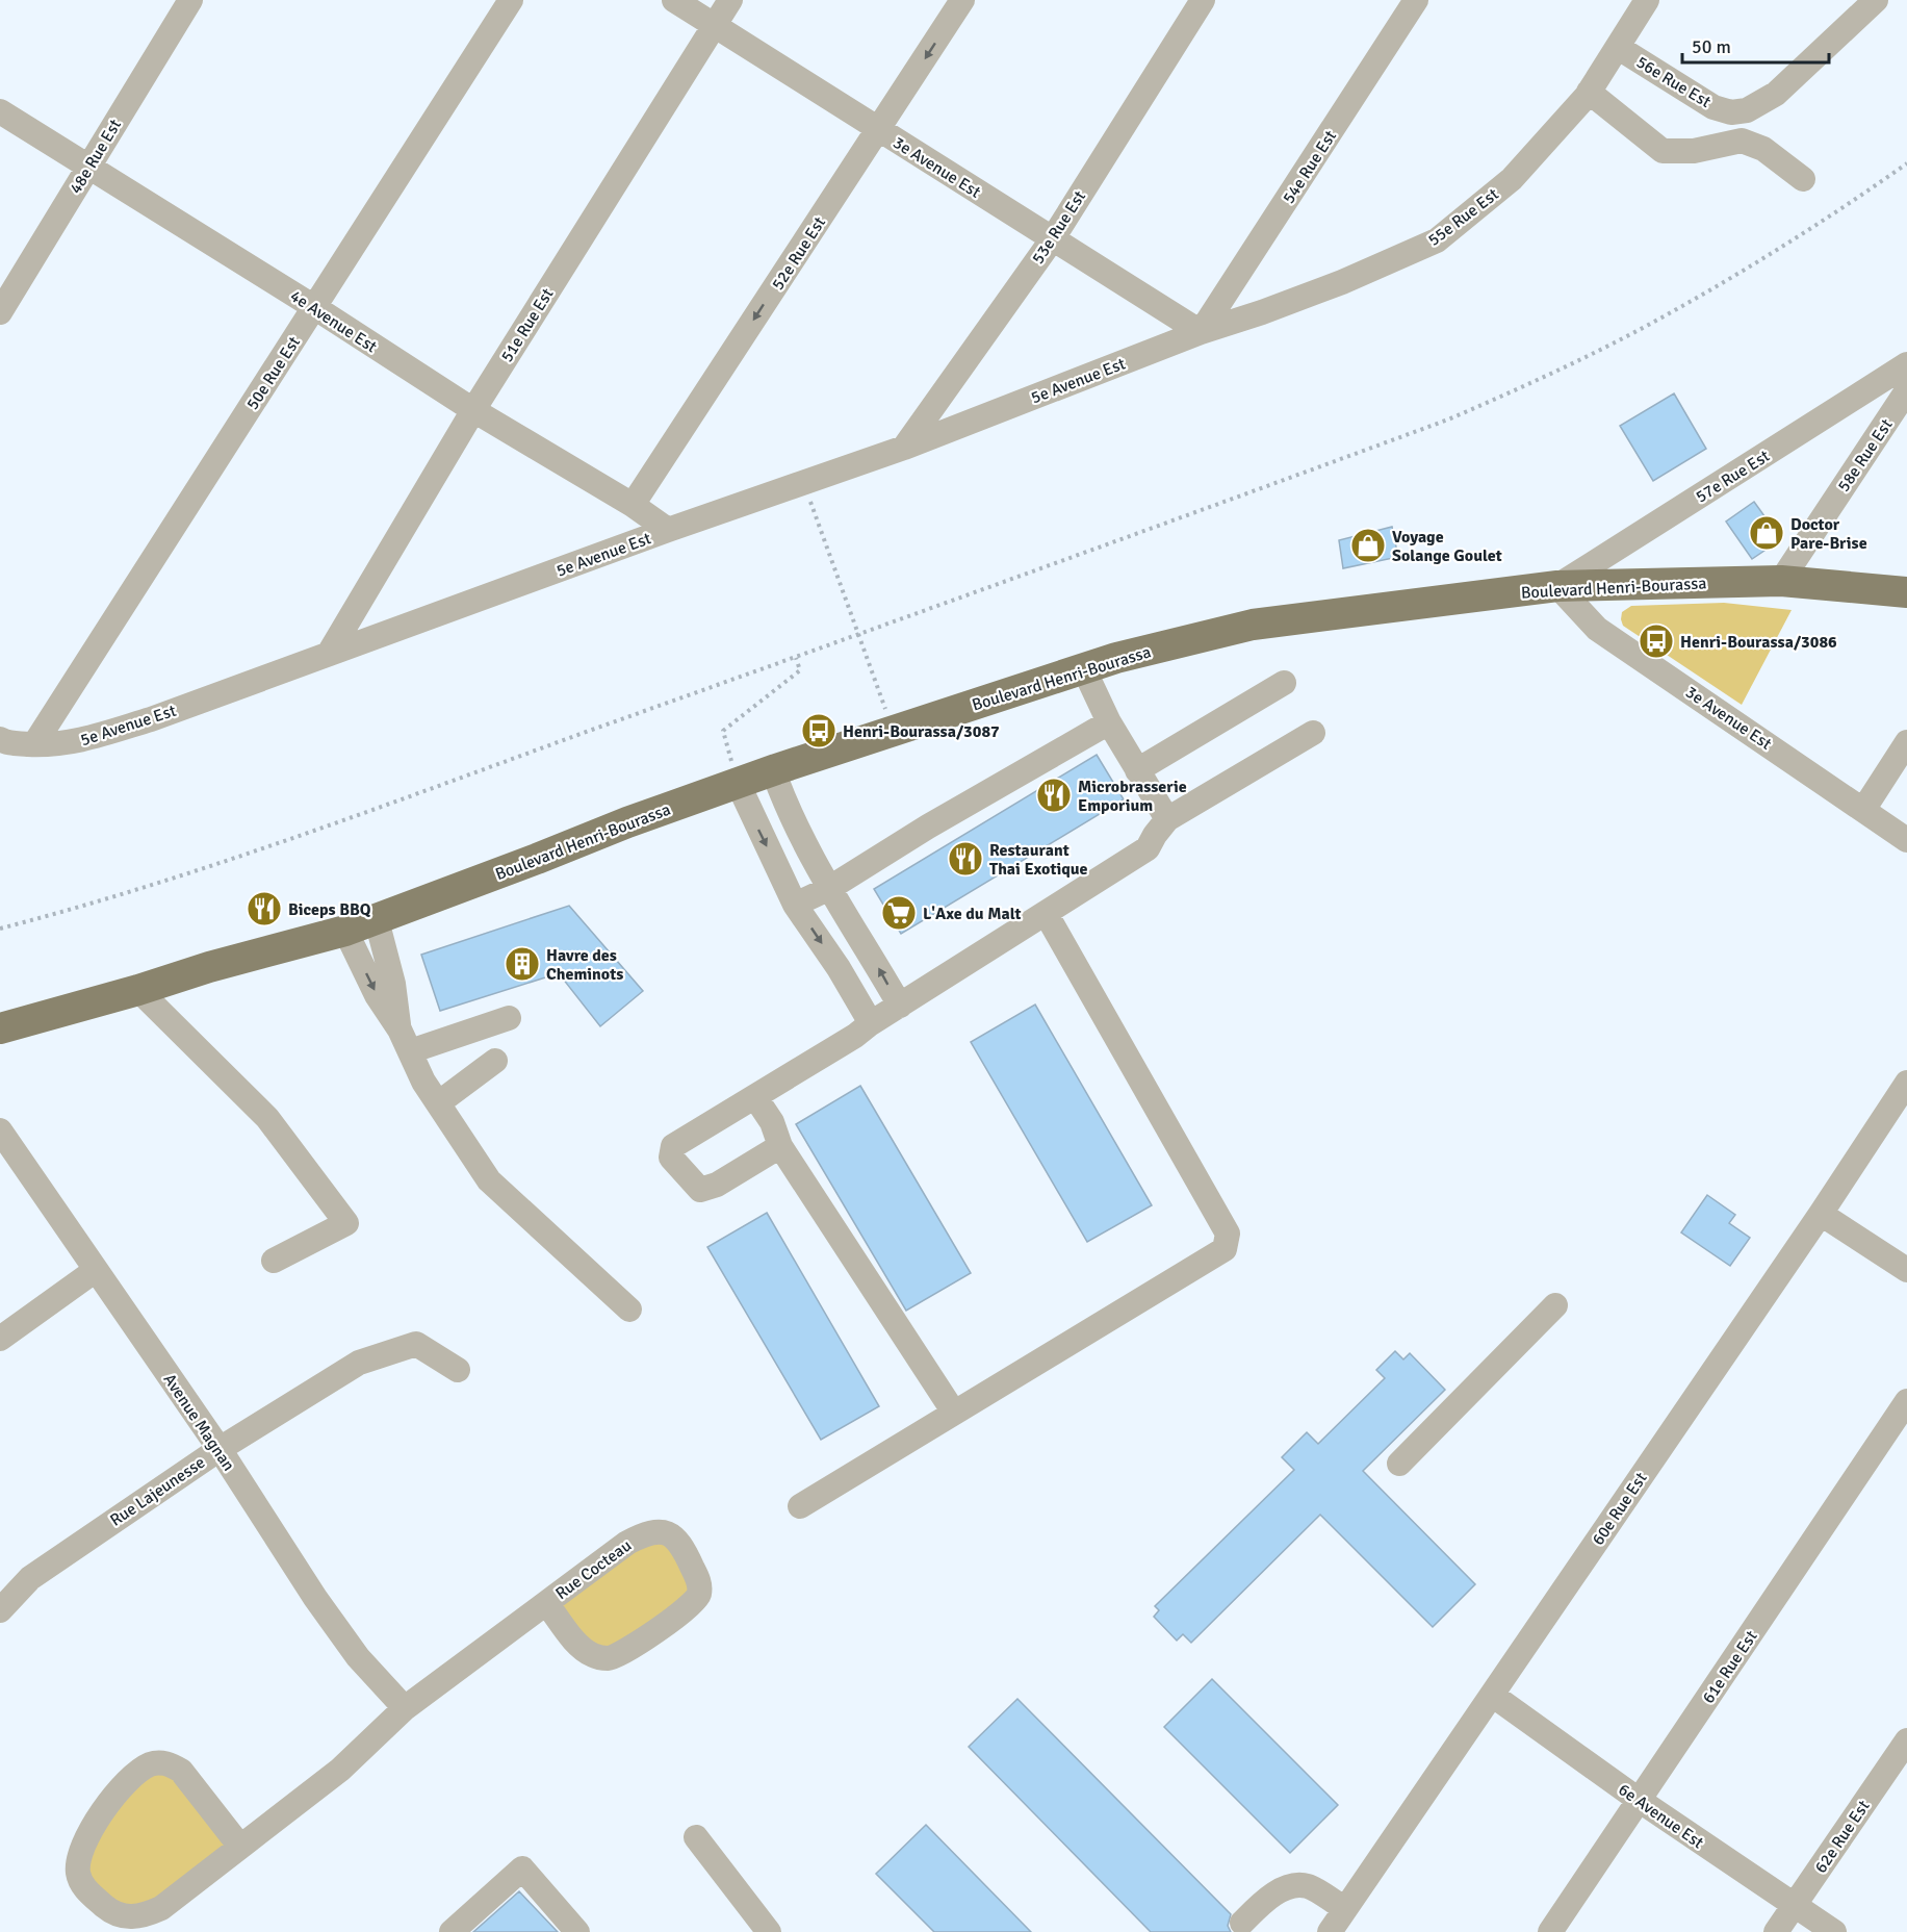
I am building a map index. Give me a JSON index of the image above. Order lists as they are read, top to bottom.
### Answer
{
  "streets": {
    "main road": ["Boulevard Henri-Bourassa"],
    "street": [
      "56e Rue Est",
      "48e Rue Est",
      "3e Avenue Est",
      "54e Rue Est",
      "55e Rue Est",
      "53e Rue Est",
      "52e Rue Est",
      "4e Avenue Est",
      "51e Rue Est",
      "50e Rue Est",
      "5e Avenue Est",
      "58e Rue Est",
      "57e Rue Est",
      "Avenue Magnan",
      "Rue Lajeunesse",
      "60e Rue Est",
      "Rue Cocteau",
      "61e Rue Est",
      "6e Avenue Est",
      "62e Rue Est"
    ]
  },
  "crossings": [
    ["56e Rue Est", "55e Rue Est"],
    ["48e Rue Est", "4e Avenue Est"],
    ["3e Avenue Est", "54e Rue Est"],
    ["3e Avenue Est", "55e Rue Est"],
    ["3e Avenue Est", "53e Rue Est"],
    ["3e Avenue Est", "52e Rue Est"],
    ["3e Avenue Est", "51e Rue Est"],
    ["3e Avenue Est", "5e Avenue Est"],
    ["3e Avenue Est", "57e Rue Est"],
    ["3e Avenue Est", "Boulevard Henri-Bourassa"],
    ["54e Rue Est", "55e Rue Est"],
    ["54e Rue Est", "5e Avenue Est"],
    ["55e Rue Est", "5e Avenue Est"],
    ["53e Rue Est", "5e Avenue Est"],
    ["52e Rue Est", "4e Avenue Est"],
    ["4e Avenue Est", "51e Rue Est"],
    ["4e Avenue Est", "50e Rue Est"],
    ["4e Avenue Est", "5e Avenue Est"],
    ["51e Rue Est", "5e Avenue Est"],
    ["50e Rue Est", "5e Avenue Est"],
    ["58e Rue Est", "Boulevard Henri-Bourassa"],
    ["57e Rue Est", "Boulevard Henri-Bourassa"],
    ["Avenue Magnan", "Rue Lajeunesse"],
    ["Avenue Magnan", "Rue Cocteau"],
    ["60e Rue Est", "6e Avenue Est"],
    ["61e Rue Est", "6e Avenue Est"],
    ["6e Avenue Est", "62e Rue Est"]
  ],
  "one_way": ["52e Rue Est"],
  "places": {
    "shop": ["Doctor Pare-Brise", "Voyage Solange Goulet"],
    "bus stop": ["Henri-Bourassa/3086", "Henri-Bourassa/3087"],
    "restaurant": ["Microbrasserie Emporium", "Restaurant Thai Exotique", "Biceps BBQ"],
    "supermarket": ["L'Axe du Malt"],
    "building": ["Havre des Cheminots"]
  },
  "scale_bar": "50 m"
}
